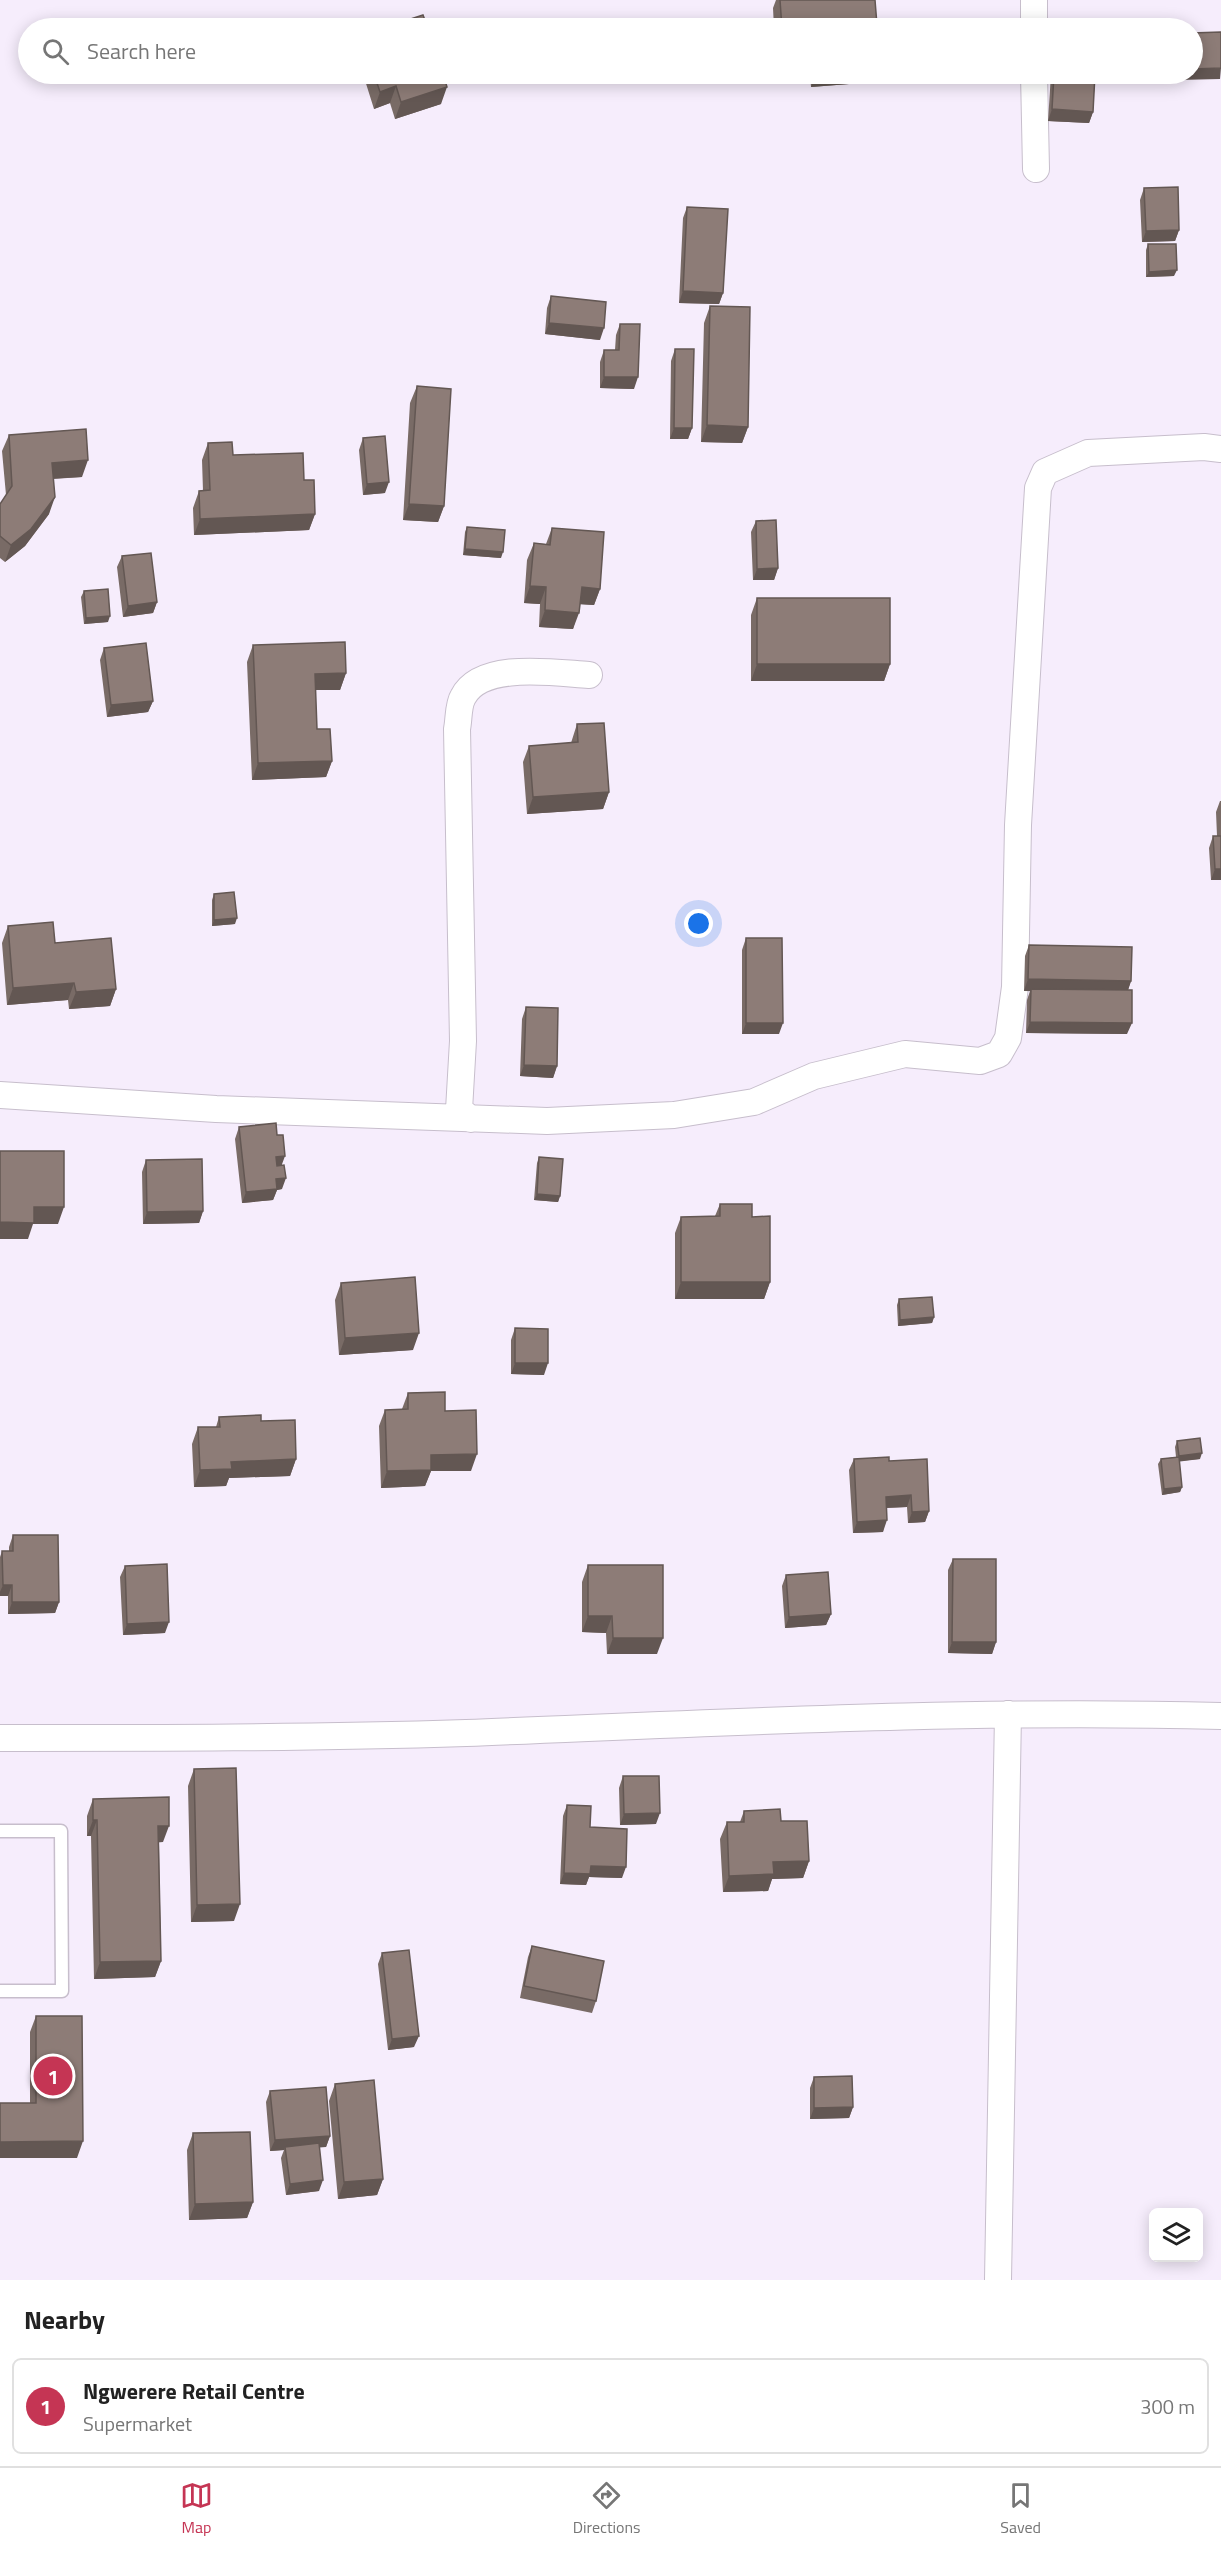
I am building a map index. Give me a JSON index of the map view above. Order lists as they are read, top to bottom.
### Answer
{
  "page": {
    "search": "Search here",
    "pins": "1",
    "heading": "Nearby",
    "list": [
      {
        "mark": "1",
        "name": "Ngwerere Retail Centre",
        "note": "Supermarket",
        "value": "300 m"
      }
    ],
    "nav": ["Map", "Directions", "Saved"]
  }
}
